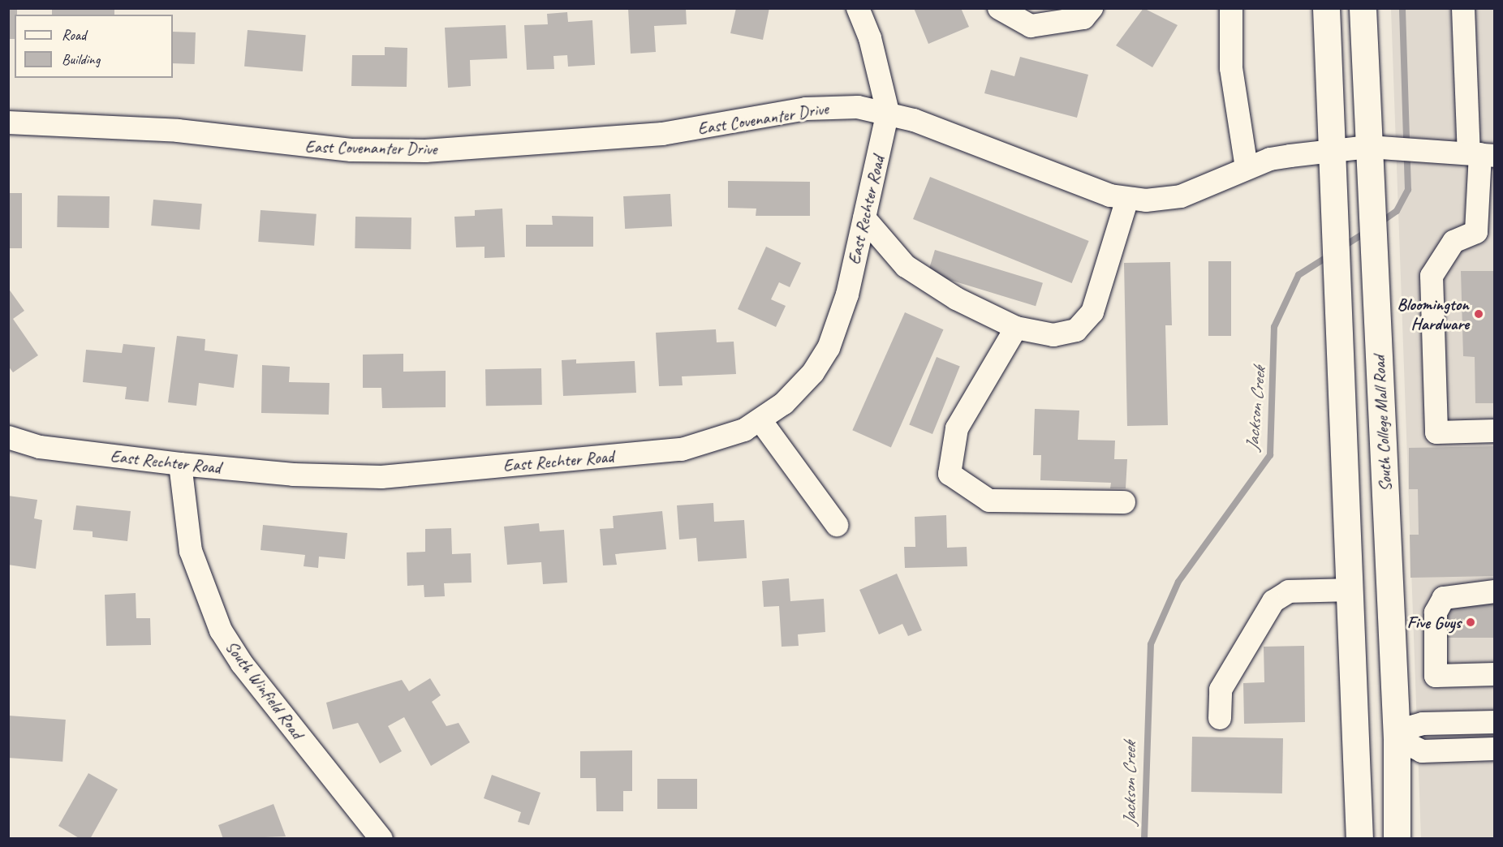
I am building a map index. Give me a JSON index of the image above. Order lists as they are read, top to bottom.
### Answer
{
  "streets": {
    "main road": ["South College Mall Road"],
    "street": ["East Covenanter Drive", "East Rechter Road", "South Winfield Road"]
  },
  "crossings": [
    ["East Covenanter Drive", "East Rechter Road"],
    ["East Covenanter Drive", "South College Mall Road"],
    ["East Rechter Road", "South Winfield Road"]
  ],
  "water": ["Jackson Creek"],
  "places": ["Bloomington Hardware", "Five Guys"],
  "legend": ["Road", "Building"]
}
